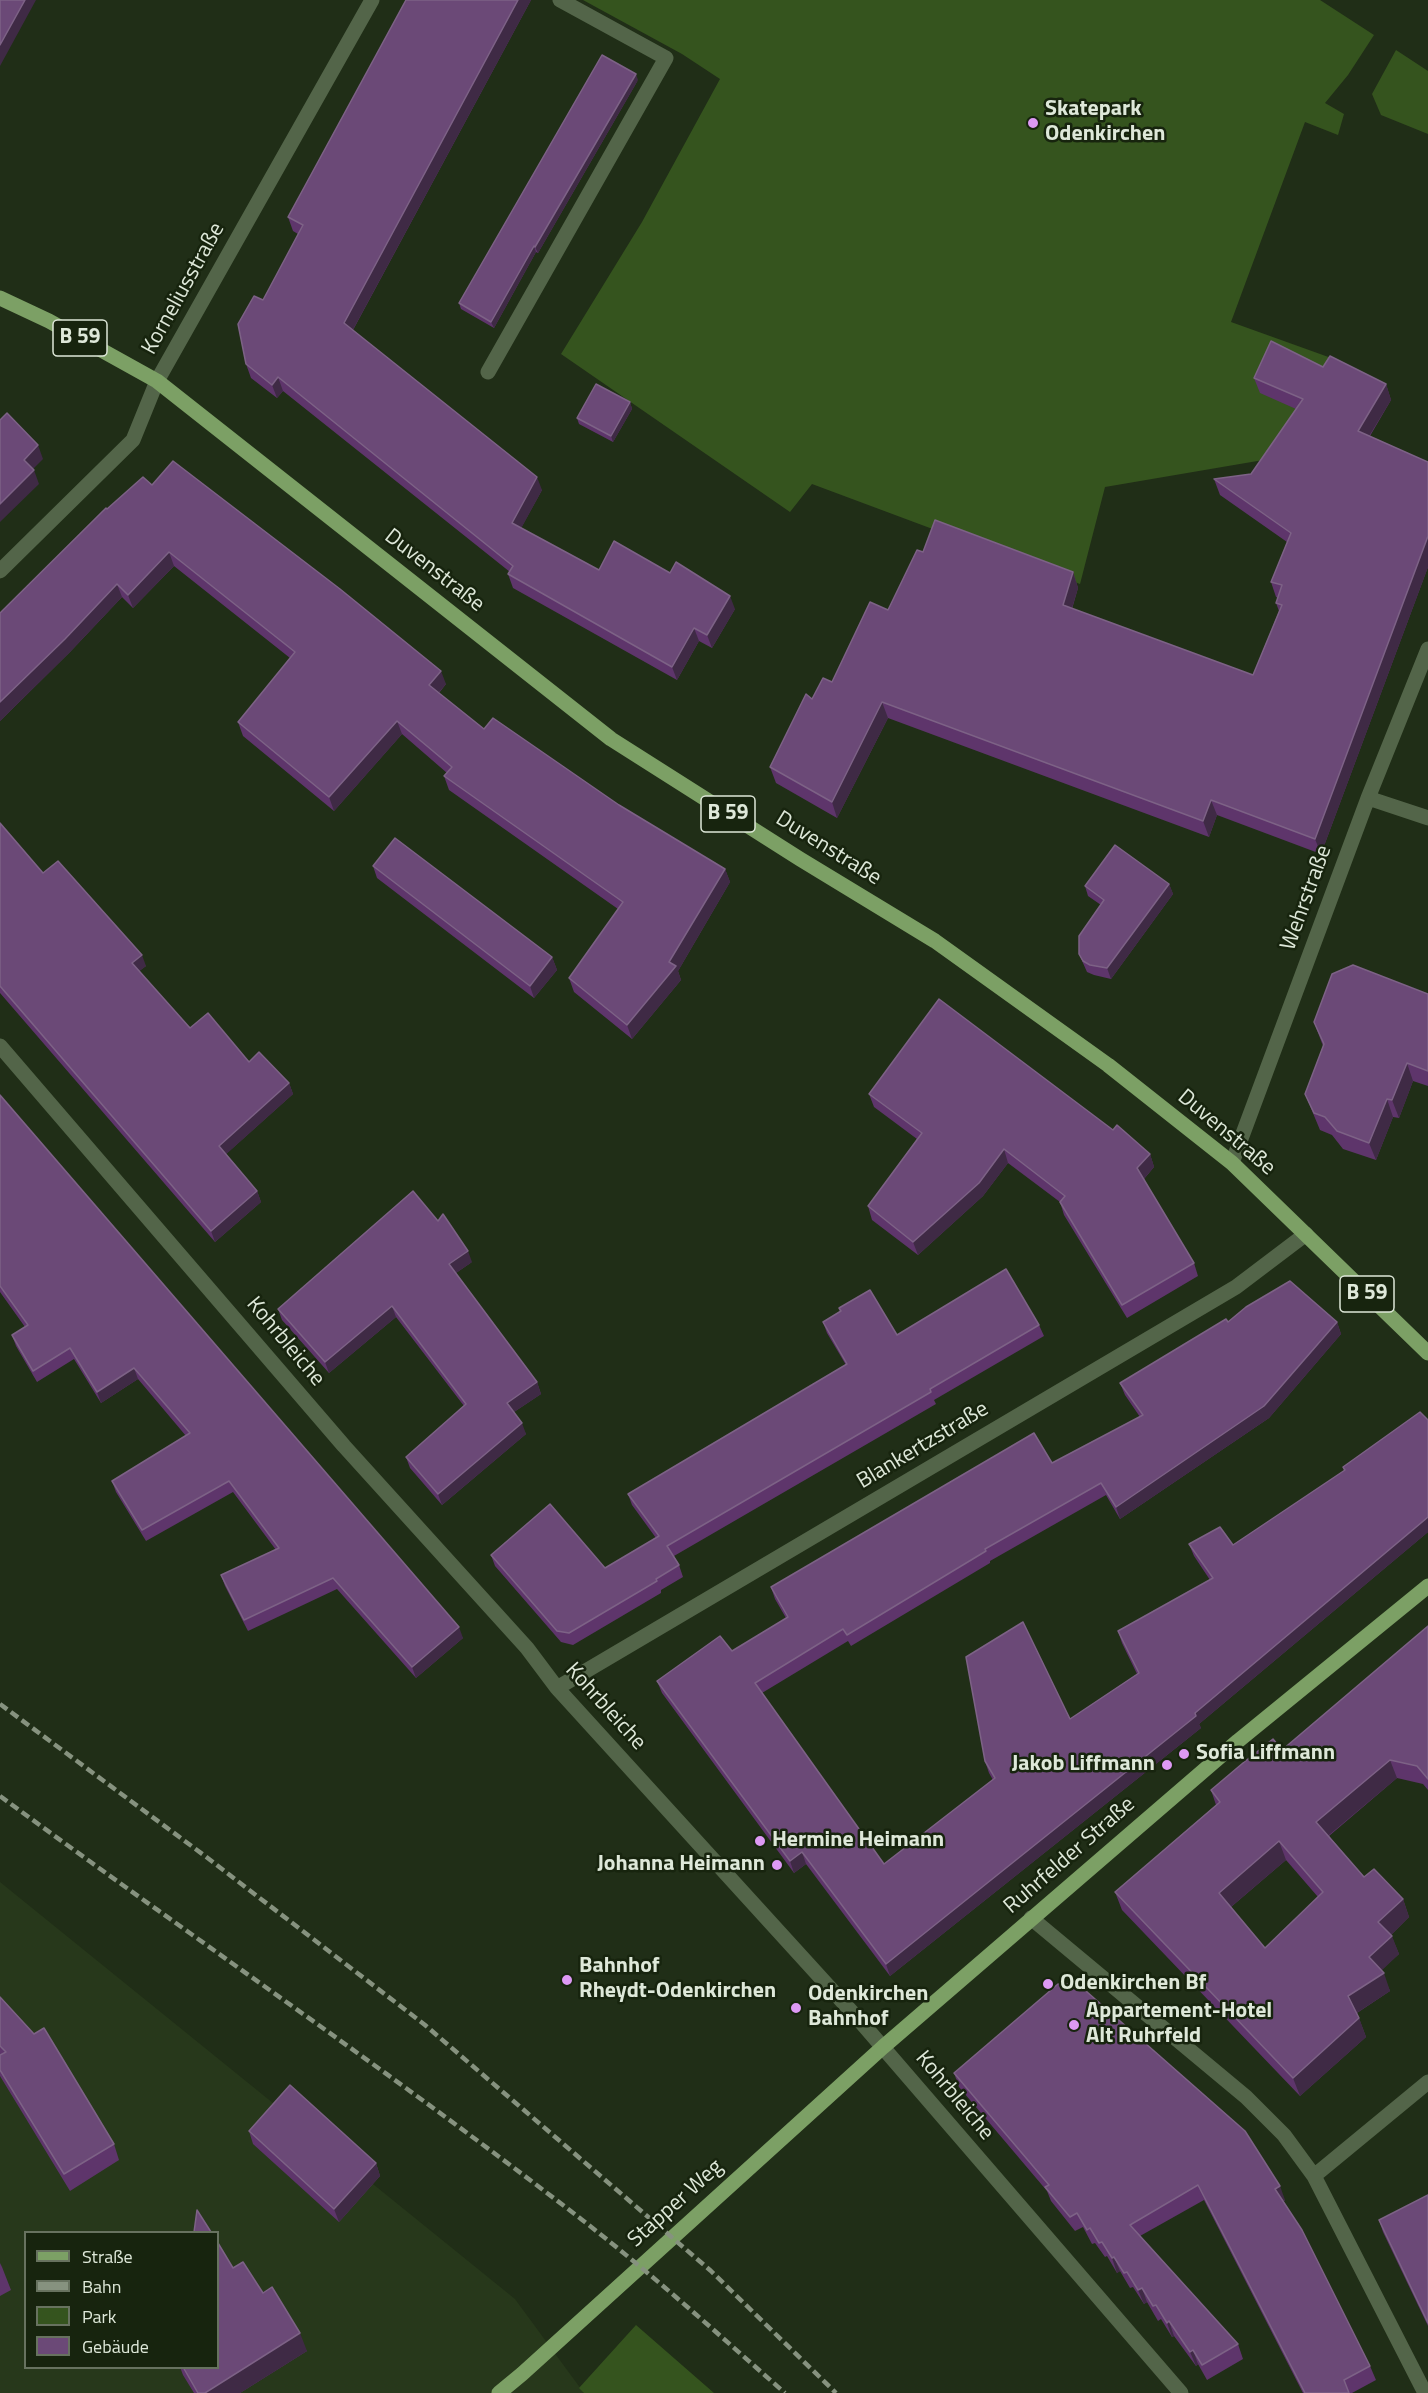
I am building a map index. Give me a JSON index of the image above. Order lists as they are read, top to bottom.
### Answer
{
  "streets": {
    "main road": [
      "B 59",
      "Duvenstraße",
      "Ruhrfelder Straße",
      "Stapper Weg"
    ],
    "street": [
      "Korneliusstraße",
      "Wehrstraße",
      "Kohrbleiche",
      "Blankertzstraße"
    ]
  },
  "crossings": [
    ["Korneliusstraße", "Duvenstraße"],
    ["Duvenstraße", "Wehrstraße"],
    ["Duvenstraße", "Blankertzstraße"],
    ["Kohrbleiche", "Blankertzstraße"],
    ["Kohrbleiche", "Ruhrfelder Straße"],
    ["Kohrbleiche", "Stapper Weg"],
    ["Ruhrfelder Straße", "Stapper Weg"]
  ],
  "places": [
    "Skatepark Odenkirchen",
    "Sofia Liffmann",
    "Jakob Liffmann",
    "Hermine Heimann",
    "Johanna Heimann",
    "Bahnhof Rheydt-Odenkirchen",
    "Odenkirchen Bf",
    "Odenkirchen Bahnhof",
    "Appartement-Hotel Alt Ruhrfeld"
  ],
  "legend": [
    "Straße",
    "Bahn",
    "Park",
    "Gebäude"
  ]
}
